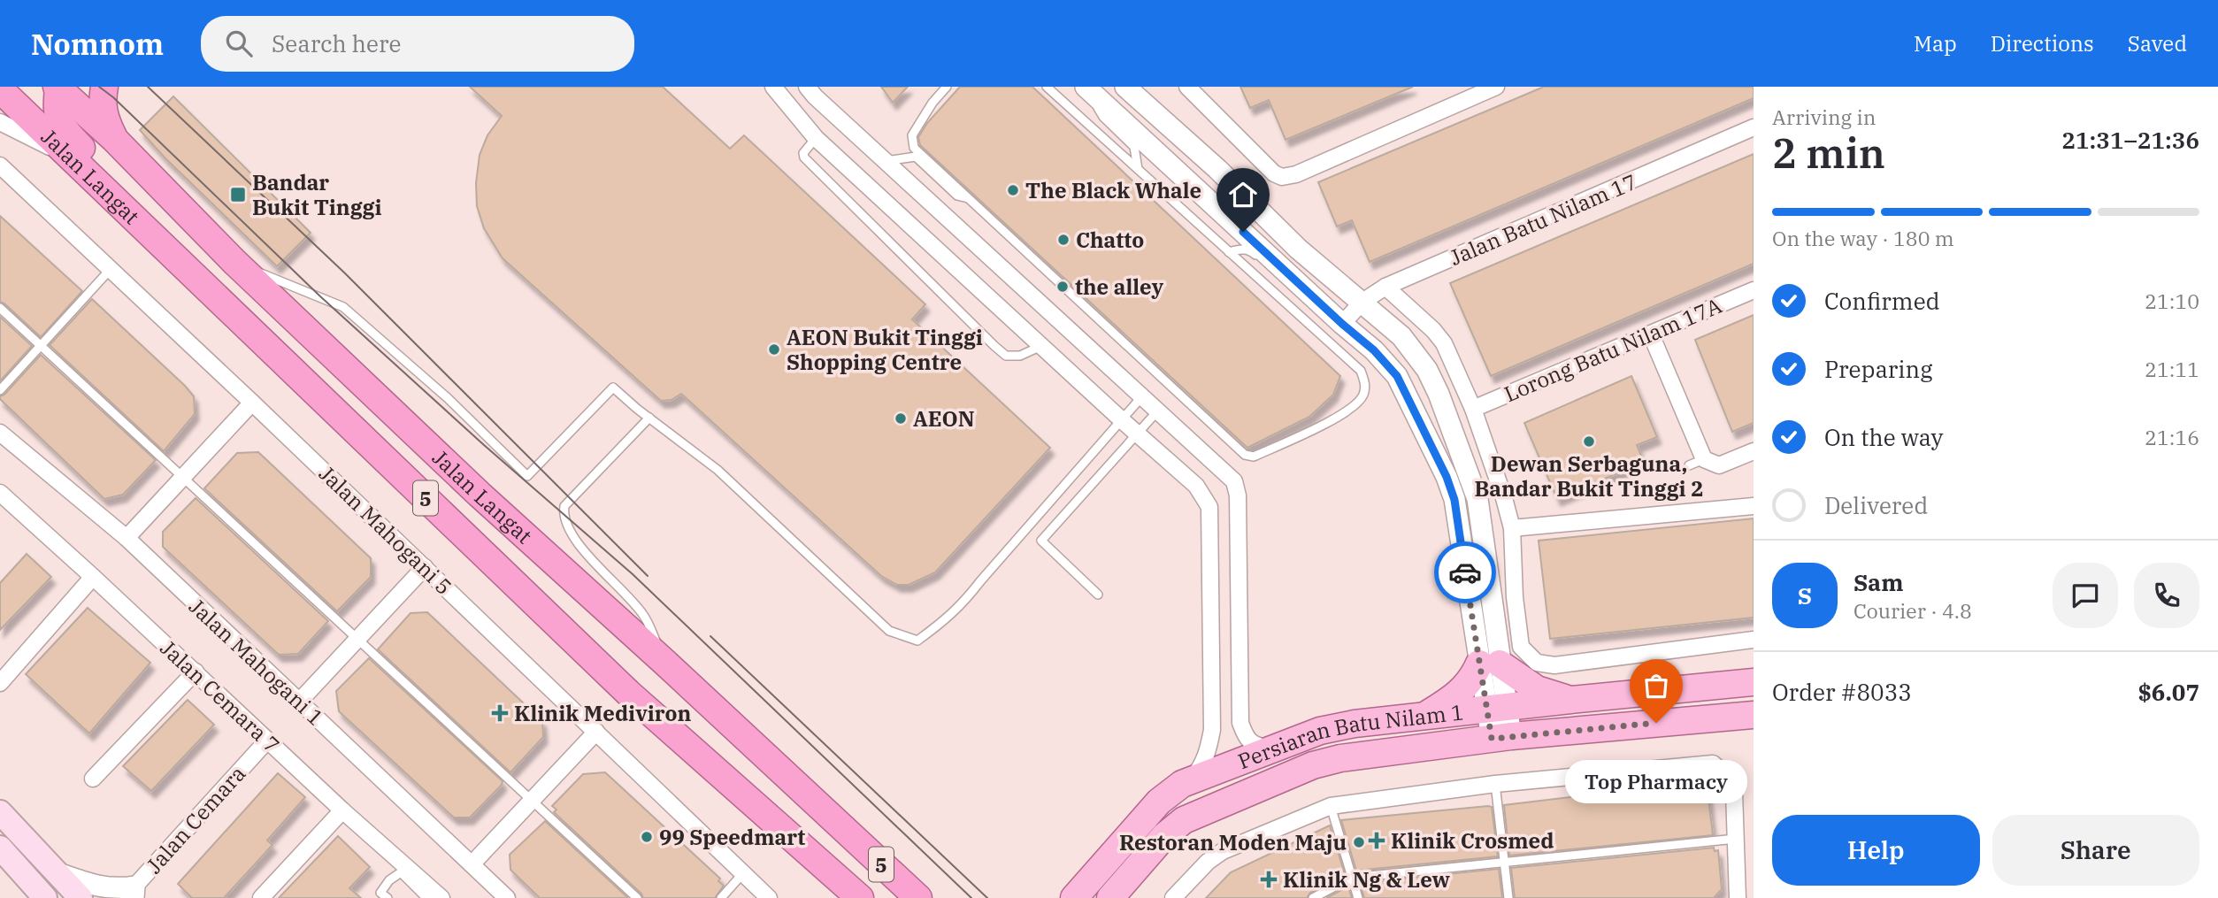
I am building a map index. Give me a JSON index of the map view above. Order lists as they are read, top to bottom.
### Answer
{
  "streets": {
    "highway": ["Jalan Langat", "5"],
    "main road": ["Persiaran Batu Nilam 1"],
    "street": [
      "Jalan Batu Nilam 17",
      "Lorong Batu Nilam 17A",
      "Jalan Mahogani 5",
      "Jalan Mahogani 1",
      "Jalan Cemara 7",
      "Jalan Cemara"
    ]
  },
  "crossings": [
    ["Jalan Langat", "5"],
    ["Jalan Cemara 7", "Jalan Cemara"]
  ],
  "places": {
    "other": [
      "The Black Whale",
      "Chatto",
      "the alley",
      "AEON Bukit Tinggi Shopping Centre",
      "AEON",
      "Dewan Serbaguna, Bandar Bukit Tinggi 2",
      "Top Pharmacy",
      "99 Speedmart",
      "Restoran Moden Maju"
    ],
    "transit": ["Bandar Bukit Tinggi"],
    "health": ["Klinik Mediviron", "Klinik Crosmed", "Klinik Ng & Lew"]
  },
  "page": {
    "header": "Nomnom",
    "search": "Search here",
    "nav": ["Map", "Directions", "Saved"],
    "heading": ["2 min", "Arriving in", "21:31–21:36"],
    "panel": [
      "Sam",
      "Courier · 4.8",
      "Order #8033",
      "$6.07"
    ],
    "bar": "On the way · 180 m",
    "list": [
      ["Confirmed", "21:10"],
      ["Preparing", "21:11"],
      ["On the way", "21:16"],
      "Delivered"
    ],
    "round": "S",
    "bubble": "Top Pharmacy",
    "buttons": ["Help", "Share"]
  }
}
